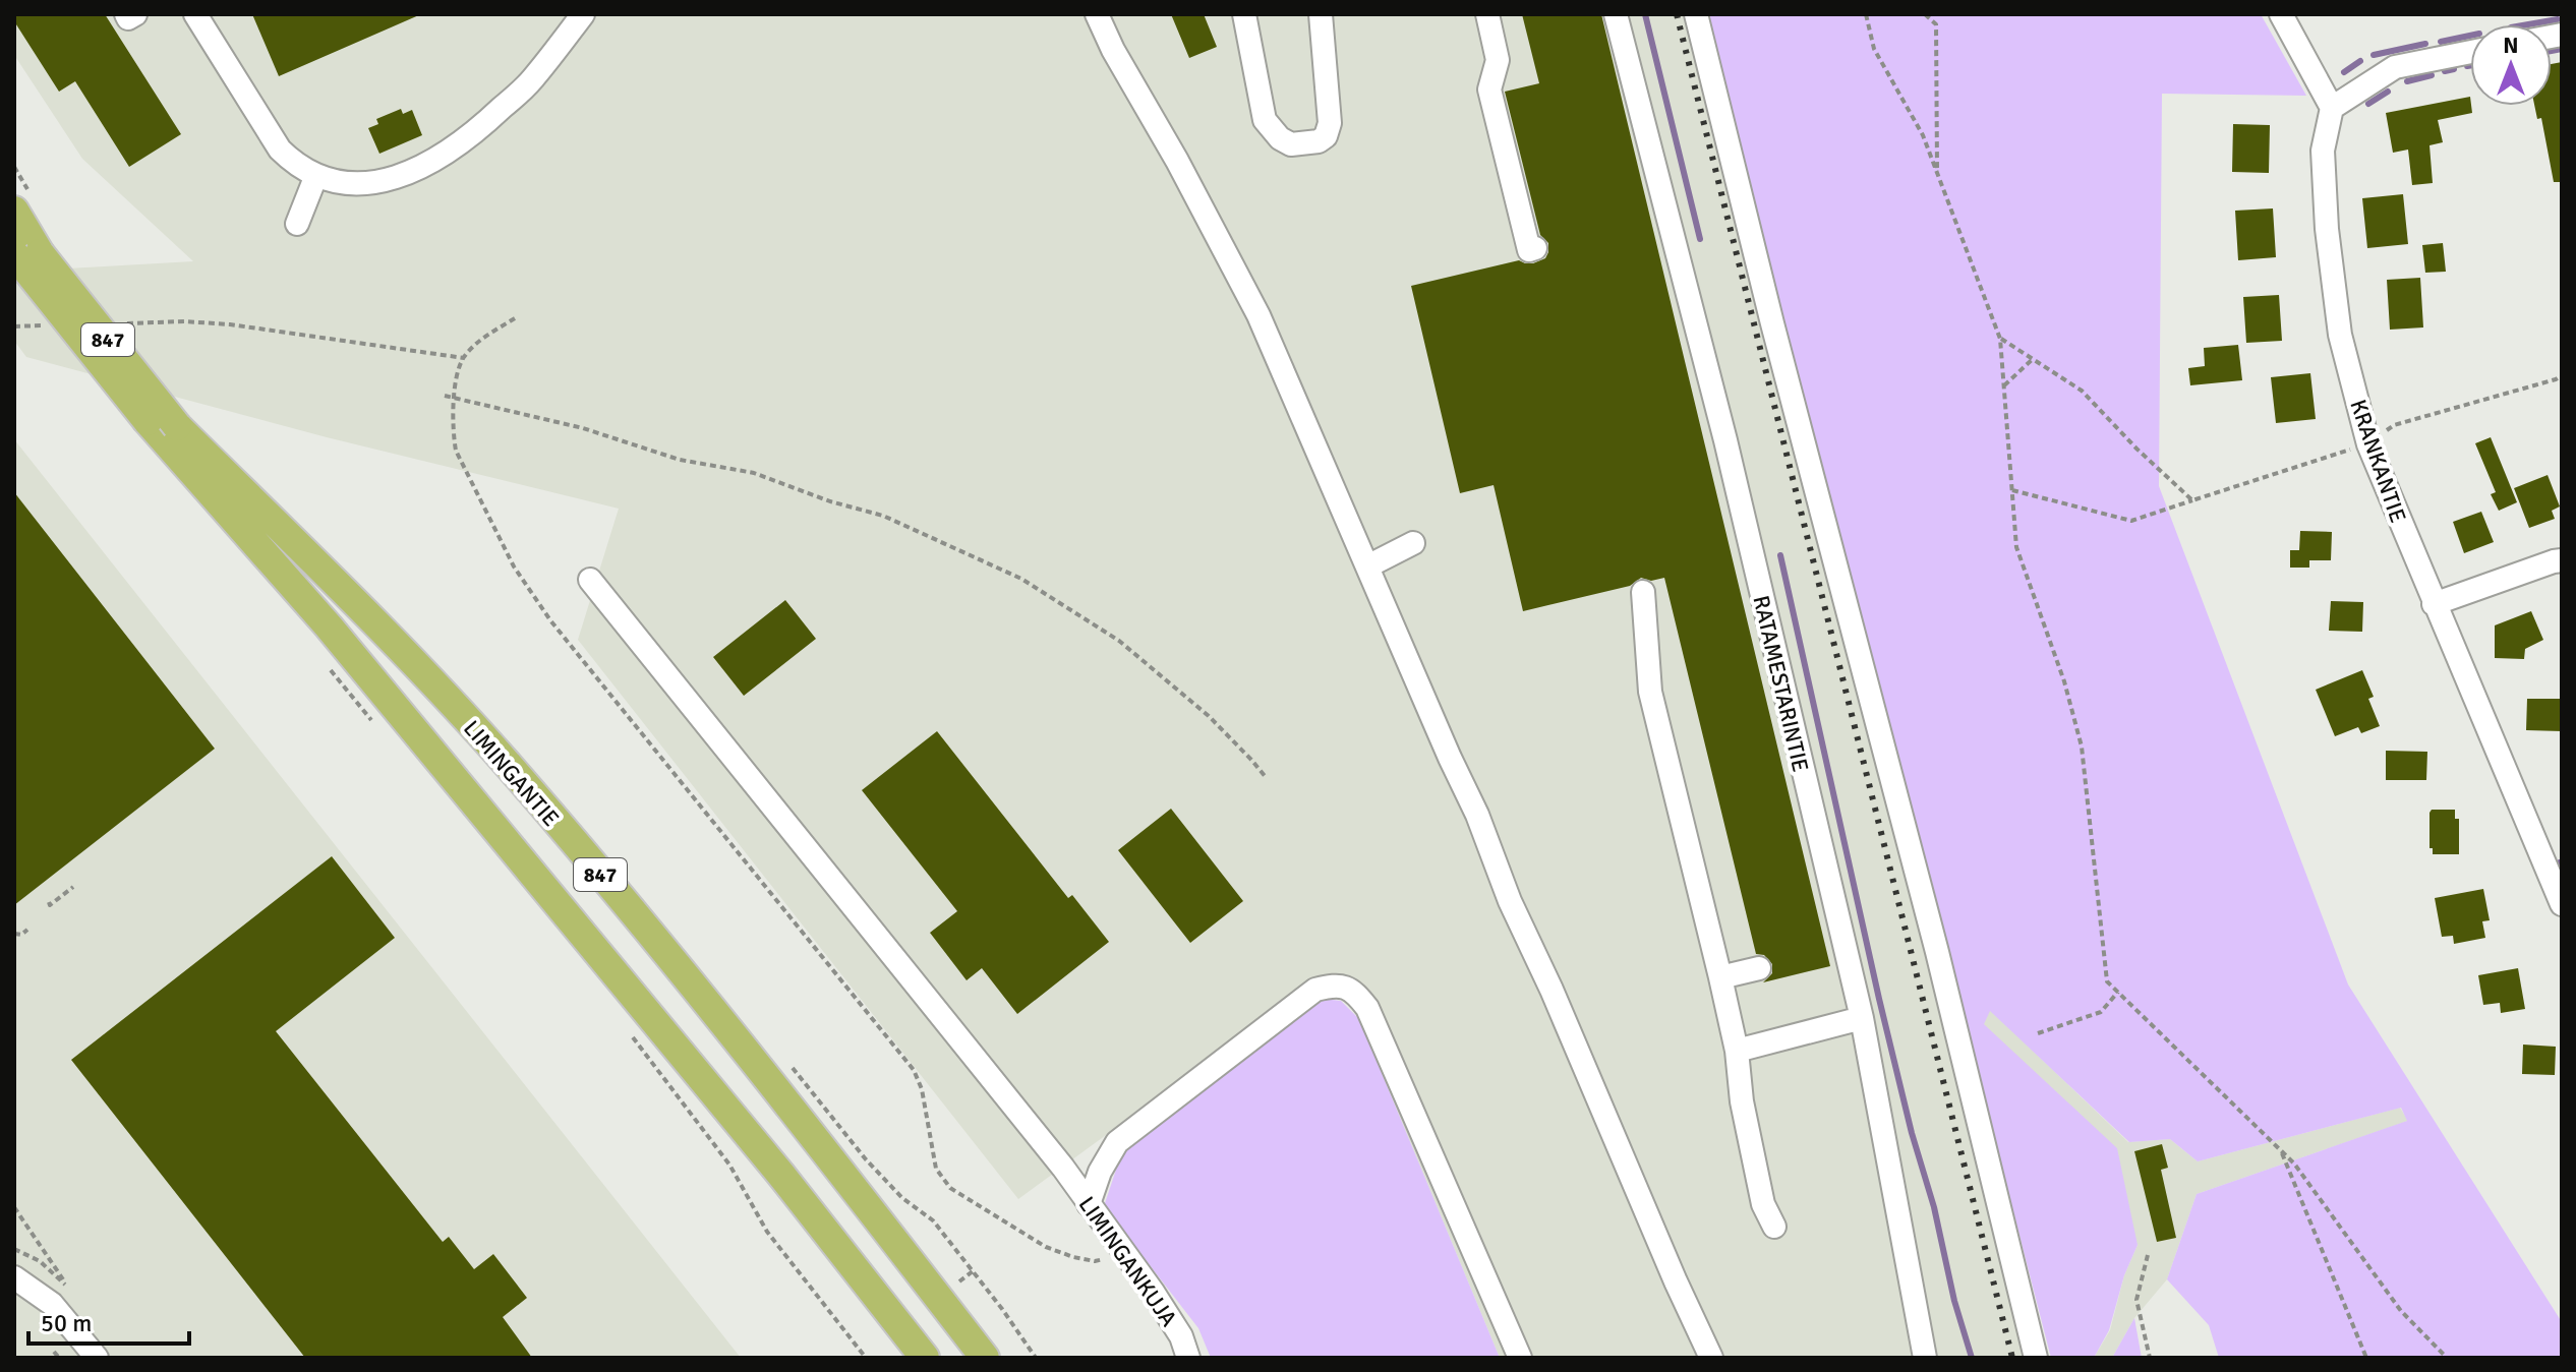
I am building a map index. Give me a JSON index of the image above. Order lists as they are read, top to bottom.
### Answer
{
  "streets": {
    "main road": ["847", "LIMINGANTIE"],
    "street": ["KRANKANTIE", "RATAMESTARINTIE", "LIMINGANKUJA"]
  },
  "scale_bar": "50 m",
  "north": "top"
}
